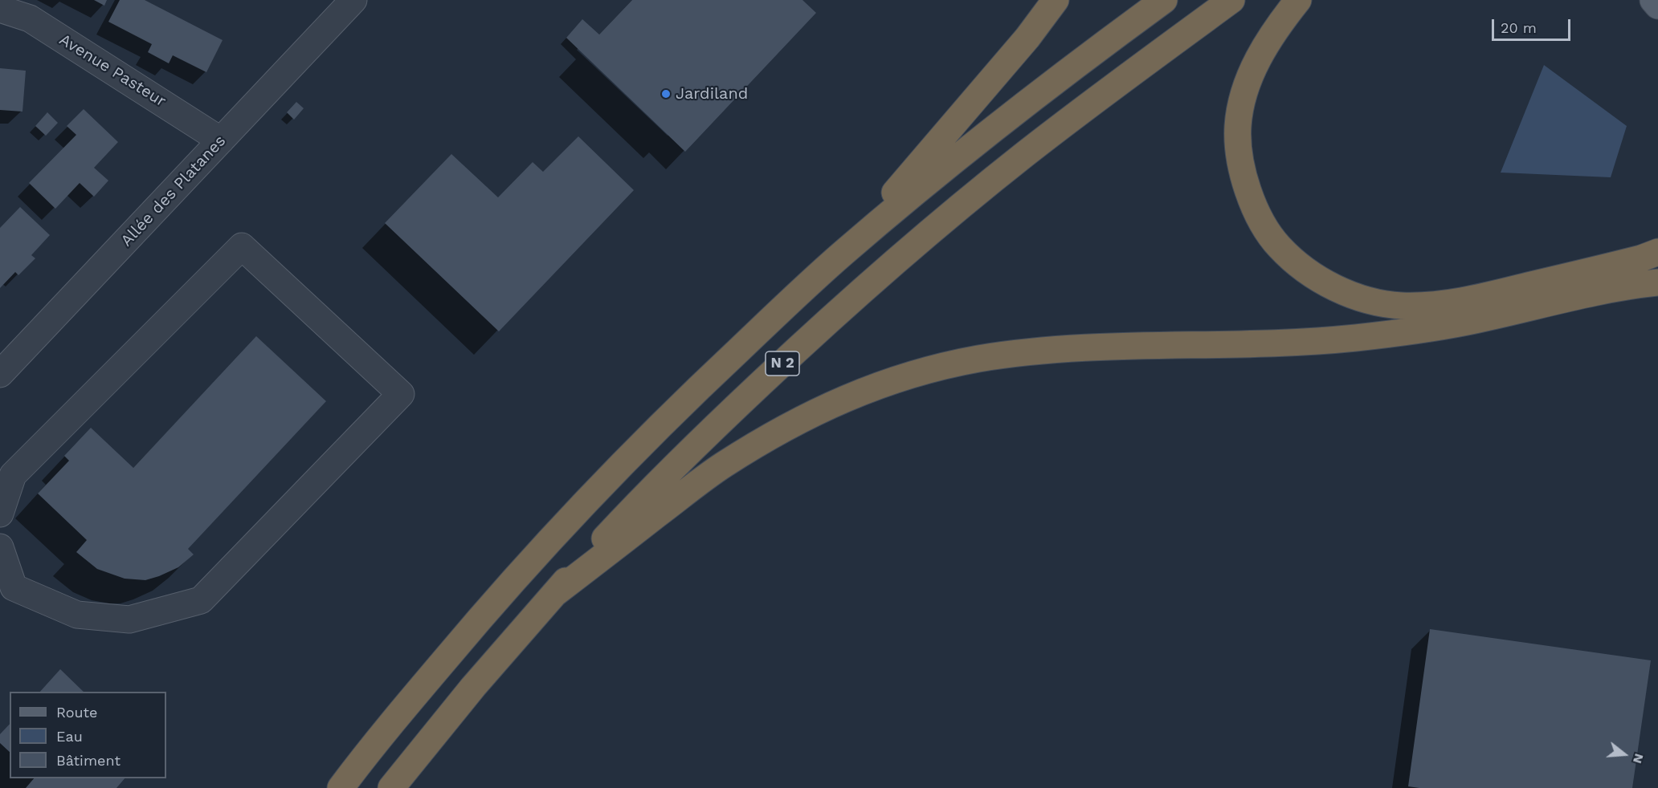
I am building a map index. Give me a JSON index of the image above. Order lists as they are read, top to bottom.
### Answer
{
  "streets": {
    "highway": ["N 2"],
    "street": ["Avenue Pasteur", "Allée des Platanes"]
  },
  "crossings": [
    ["Avenue Pasteur", "Allée des Platanes"]
  ],
  "places": ["Jardiland"],
  "legend": ["Route", "Eau", "Bâtiment"],
  "scale_bar": "20 m",
  "north": "right"
}
